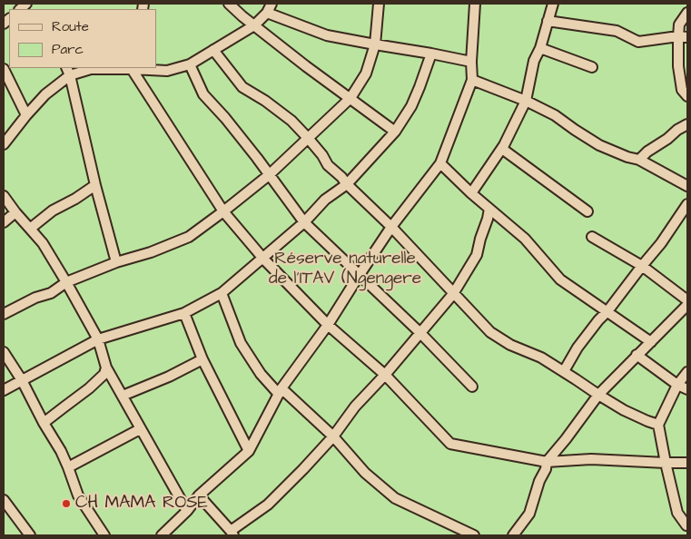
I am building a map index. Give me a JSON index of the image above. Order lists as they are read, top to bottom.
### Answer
{
  "parks": ["Réserve naturelle de l'ITAV (Ngengere"],
  "places": ["CH MAMA ROSE"],
  "legend": ["Route", "Parc"]
}
